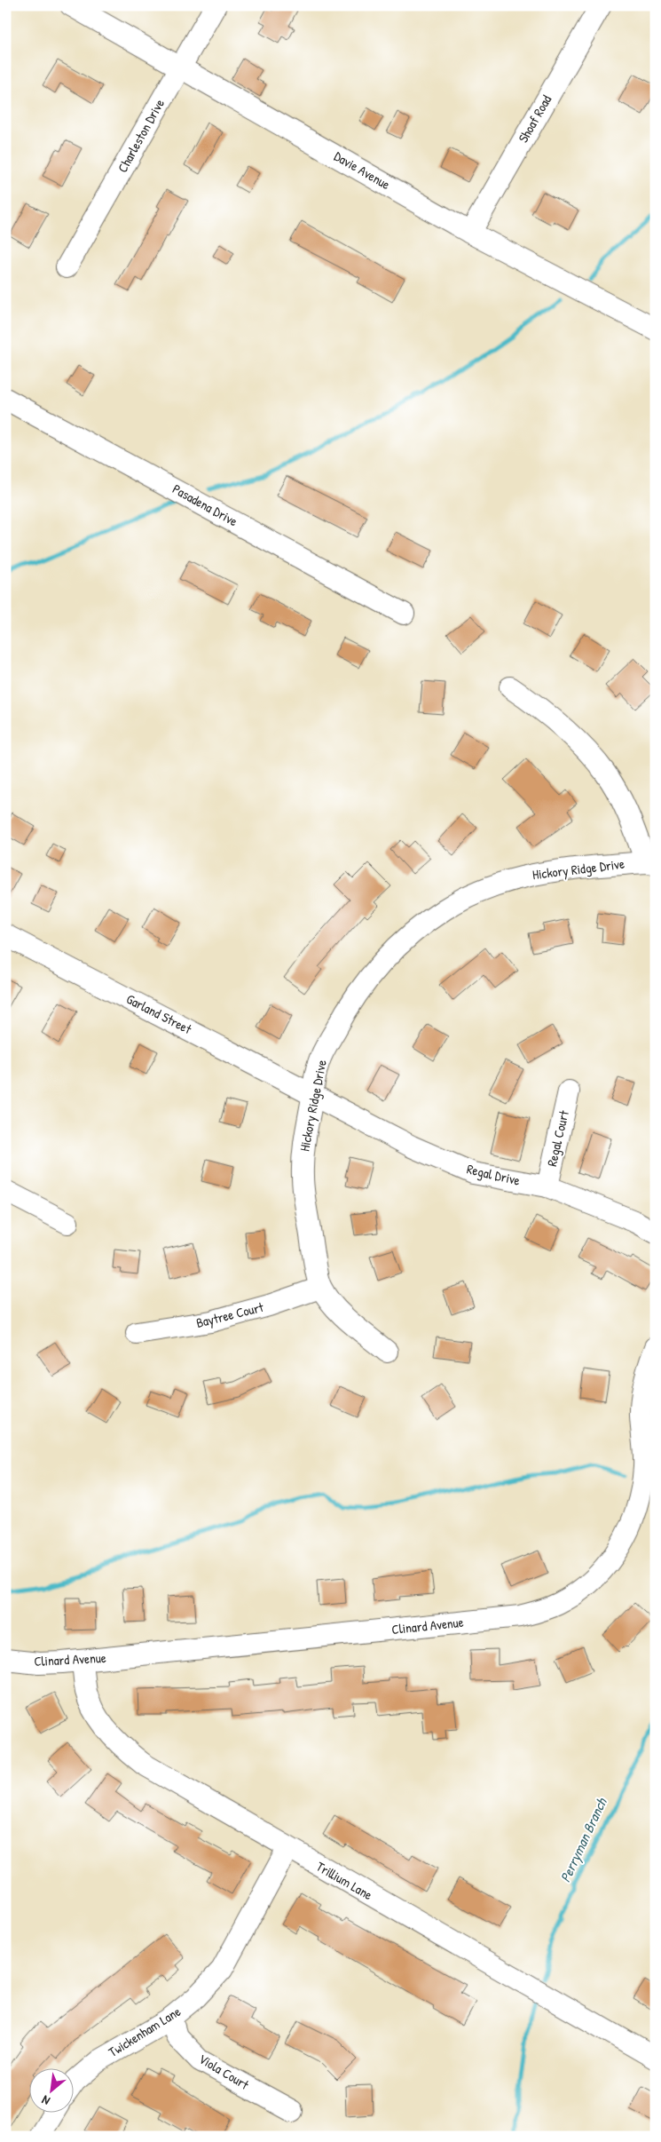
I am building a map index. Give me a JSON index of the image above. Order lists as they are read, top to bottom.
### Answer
{
  "streets": {
    "street": [
      "Shoaf Road",
      "Charleston Drive",
      "Davie Avenue",
      "Pasadena Drive",
      "Hickory Ridge Drive",
      "Garland Street",
      "Regal Court",
      "Regal Drive",
      "Baytree Court",
      "Clinard Avenue",
      "Trillium Lane",
      "Twickenham Lane",
      "Viola Court"
    ]
  },
  "crossings": [
    ["Shoaf Road", "Davie Avenue"],
    ["Charleston Drive", "Davie Avenue"],
    ["Hickory Ridge Drive", "Garland Street"],
    ["Hickory Ridge Drive", "Regal Drive"],
    ["Hickory Ridge Drive", "Baytree Court"],
    ["Garland Street", "Regal Drive"],
    ["Regal Court", "Regal Drive"],
    ["Clinard Avenue", "Trillium Lane"],
    ["Trillium Lane", "Twickenham Lane"],
    ["Twickenham Lane", "Viola Court"]
  ],
  "water": ["Perryman Branch"],
  "north": "bottom left"
}
